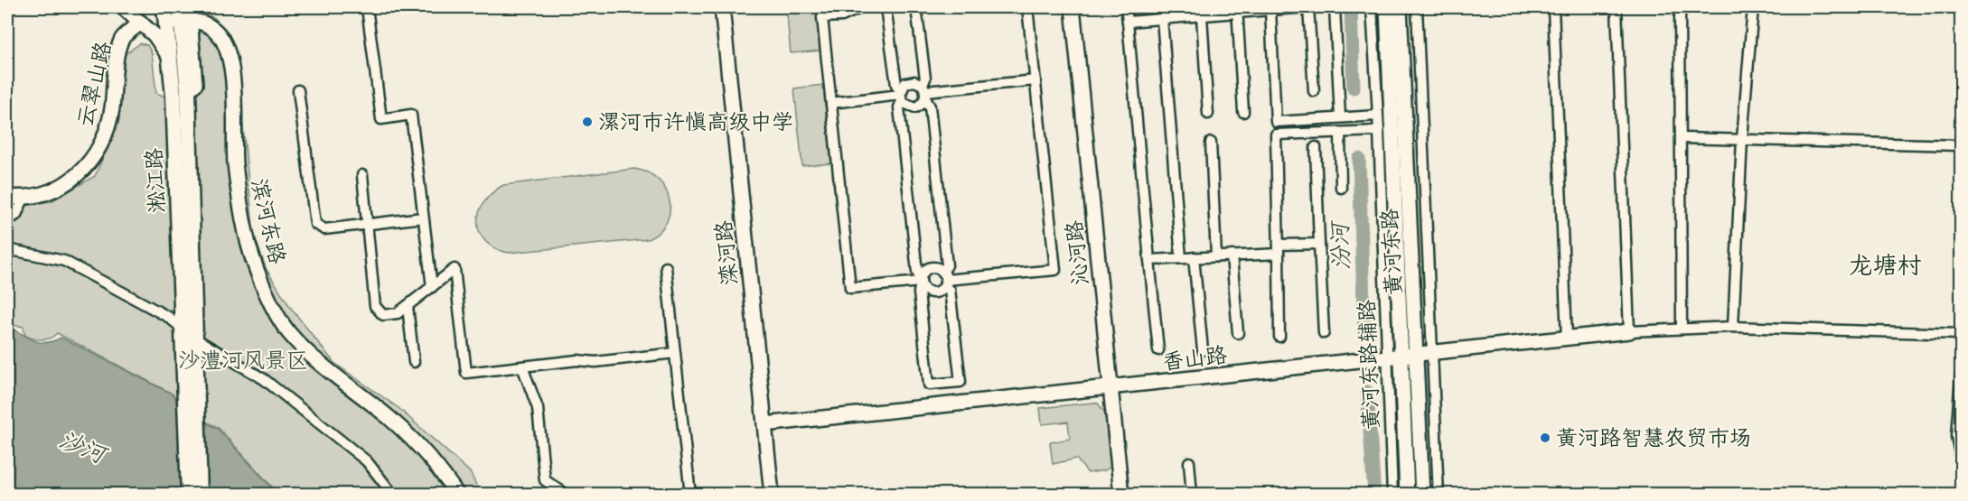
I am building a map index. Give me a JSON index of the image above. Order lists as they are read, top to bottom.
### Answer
{
  "streets": {
    "main road": ["淞江路"],
    "street": [
      "云翠山路",
      "滨河东路",
      "黄河东路",
      "滦河路",
      "沁河路",
      "香山路",
      "黄河东路辅路"
    ]
  },
  "crossings": [
    ["淞江路", "滨河东路"],
    ["黄河东路", "香山路"],
    ["黄河东路", "黄河东路辅路"],
    ["滦河路", "香山路"],
    ["沁河路", "香山路"],
    ["香山路", "黄河东路辅路"]
  ],
  "districts": ["龙塘村"],
  "water": ["汾河", "沙河"],
  "parks": ["沙澧河风景区"],
  "places": ["漯河市许慎高级中学", "黄河路智慧农贸市场"]
}
